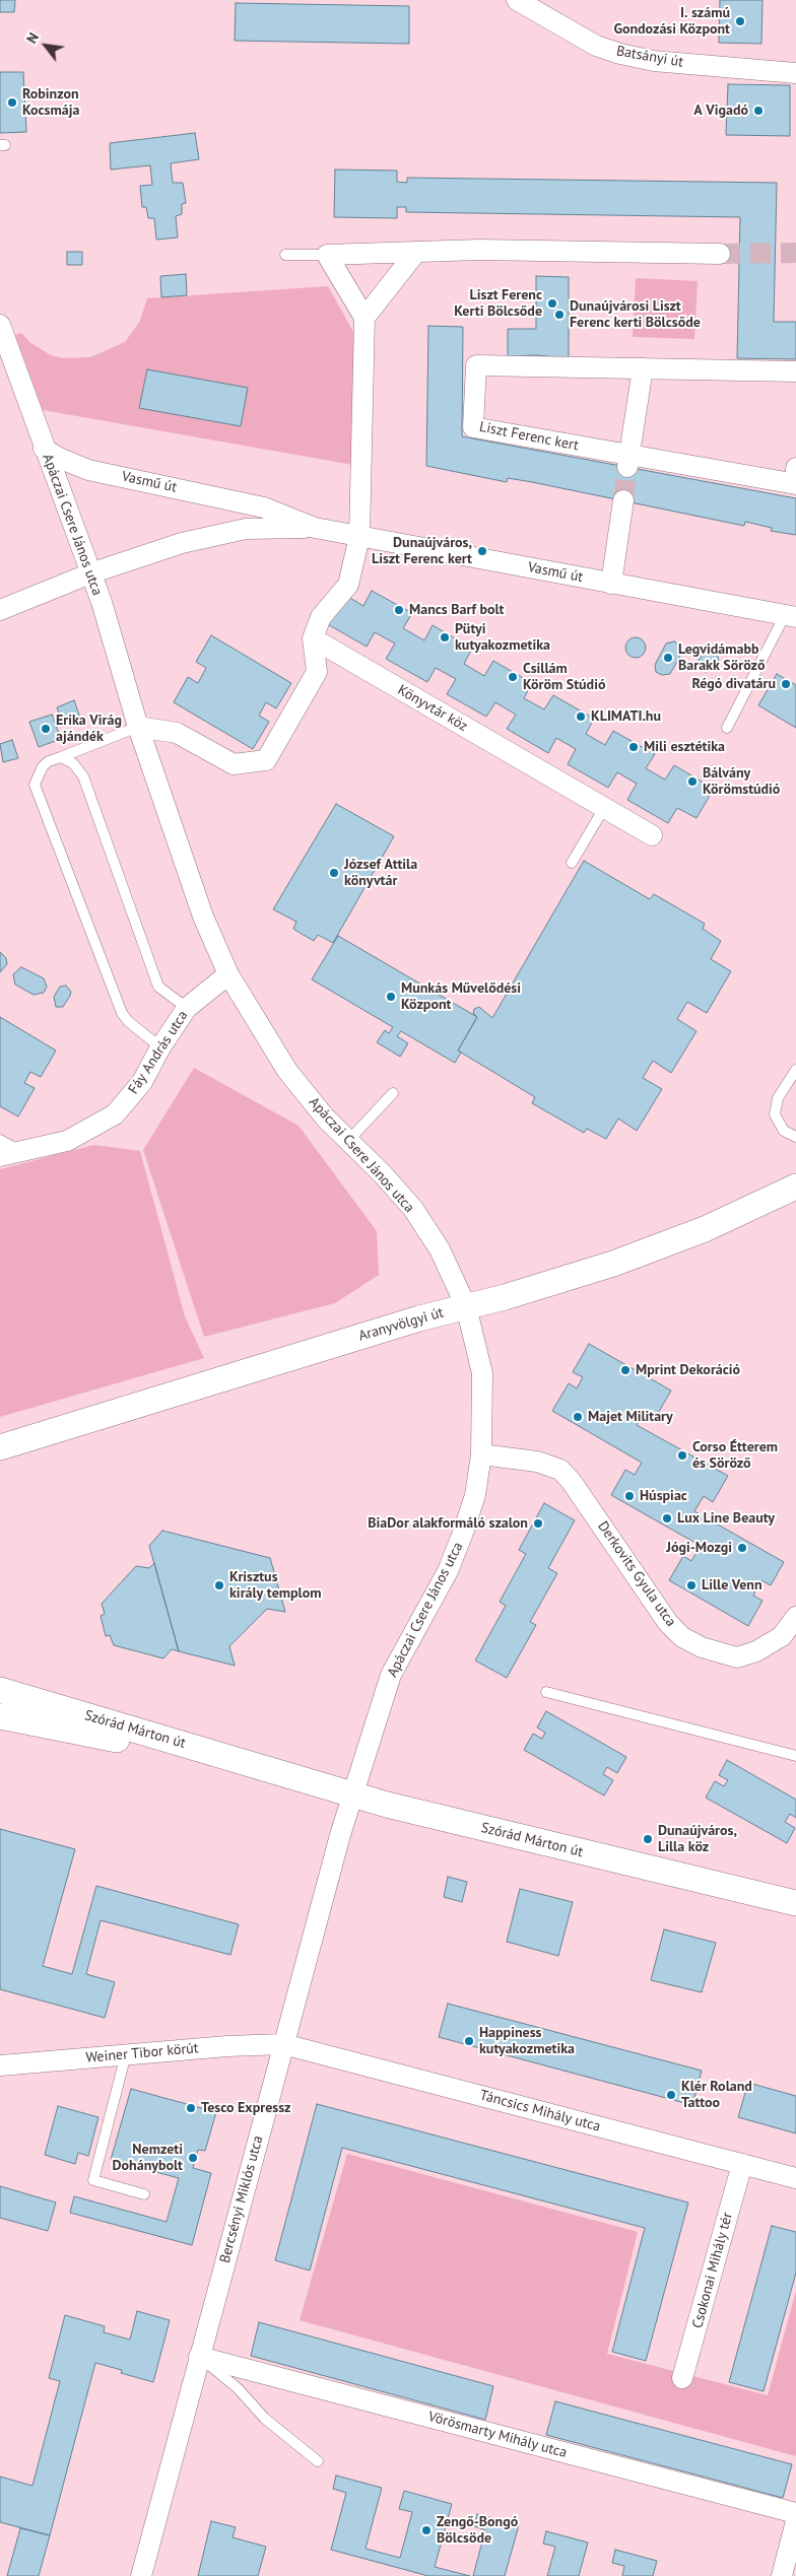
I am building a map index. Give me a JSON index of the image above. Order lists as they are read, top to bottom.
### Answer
{
  "streets": {
    "street": [
      "Batsányi út",
      "Liszt Ferenc kert",
      "Vasmű út",
      "Apáczai Csere János utca",
      "Könyvtár köz",
      "Fáy András utca",
      "Aranyvölgyi út",
      "Derkovits Gyula utca",
      "Szórád Márton út",
      "Weiner Tibor körút",
      "Táncsics Mihály utca",
      "Bercsényi Miklós utca",
      "Csokonai Mihály tér",
      "Vörösmarty Mihály utca"
    ]
  },
  "crossings": [
    ["Vasmű út", "Apáczai Csere János utca"],
    ["Apáczai Csere János utca", "Fáy András utca"],
    ["Apáczai Csere János utca", "Aranyvölgyi út"],
    ["Apáczai Csere János utca", "Derkovits Gyula utca"],
    ["Apáczai Csere János utca", "Szórád Márton út"],
    ["Apáczai Csere János utca", "Bercsényi Miklós utca"],
    ["Szórád Márton út", "Bercsényi Miklós utca"],
    ["Weiner Tibor körút", "Táncsics Mihály utca"],
    ["Weiner Tibor körút", "Bercsényi Miklós utca"],
    ["Táncsics Mihály utca", "Bercsényi Miklós utca"],
    ["Táncsics Mihály utca", "Csokonai Mihály tér"],
    ["Bercsényi Miklós utca", "Vörösmarty Mihály utca"]
  ],
  "places": [
    "I. számú Gondozási Központ",
    "Robinzon Kocsmája",
    "A Vigadó",
    "Liszt Ferenc Kerti Bölcsőde",
    "Dunaújvárosi Liszt Ferenc kerti Bölcsőde",
    "Dunaújváros, Liszt Ferenc kert",
    "Mancs Barf bolt",
    "Pütyi kutyakozmetika",
    "Legvidámabb Barakk Söröző",
    "Csillám Köröm Stúdió",
    "Régó divatáru",
    "KLIMATI.hu",
    "Erika Virág ajándék",
    "Mili esztétika",
    "Bálvány Körömstúdió",
    "József Attila könyvtár",
    "Munkás Művelődési Központ",
    "Mprint Dekoráció",
    "Majet Military",
    "Corso Étterem és Söröző",
    "Húspiac",
    "Lux Line Beauty",
    "BiaDor alakformáló szalon",
    "Jógi-Mozgi",
    "Krisztus király templom",
    "Lille Venn",
    "Dunaújváros, Lilla köz",
    "Happiness kutyakozmetika",
    "Klér Roland Tattoo",
    "Tesco Expressz",
    "Nemzeti Dohánybolt",
    "Zengő-Bongó Bölcsöde"
  ],
  "north": "top left"
}
